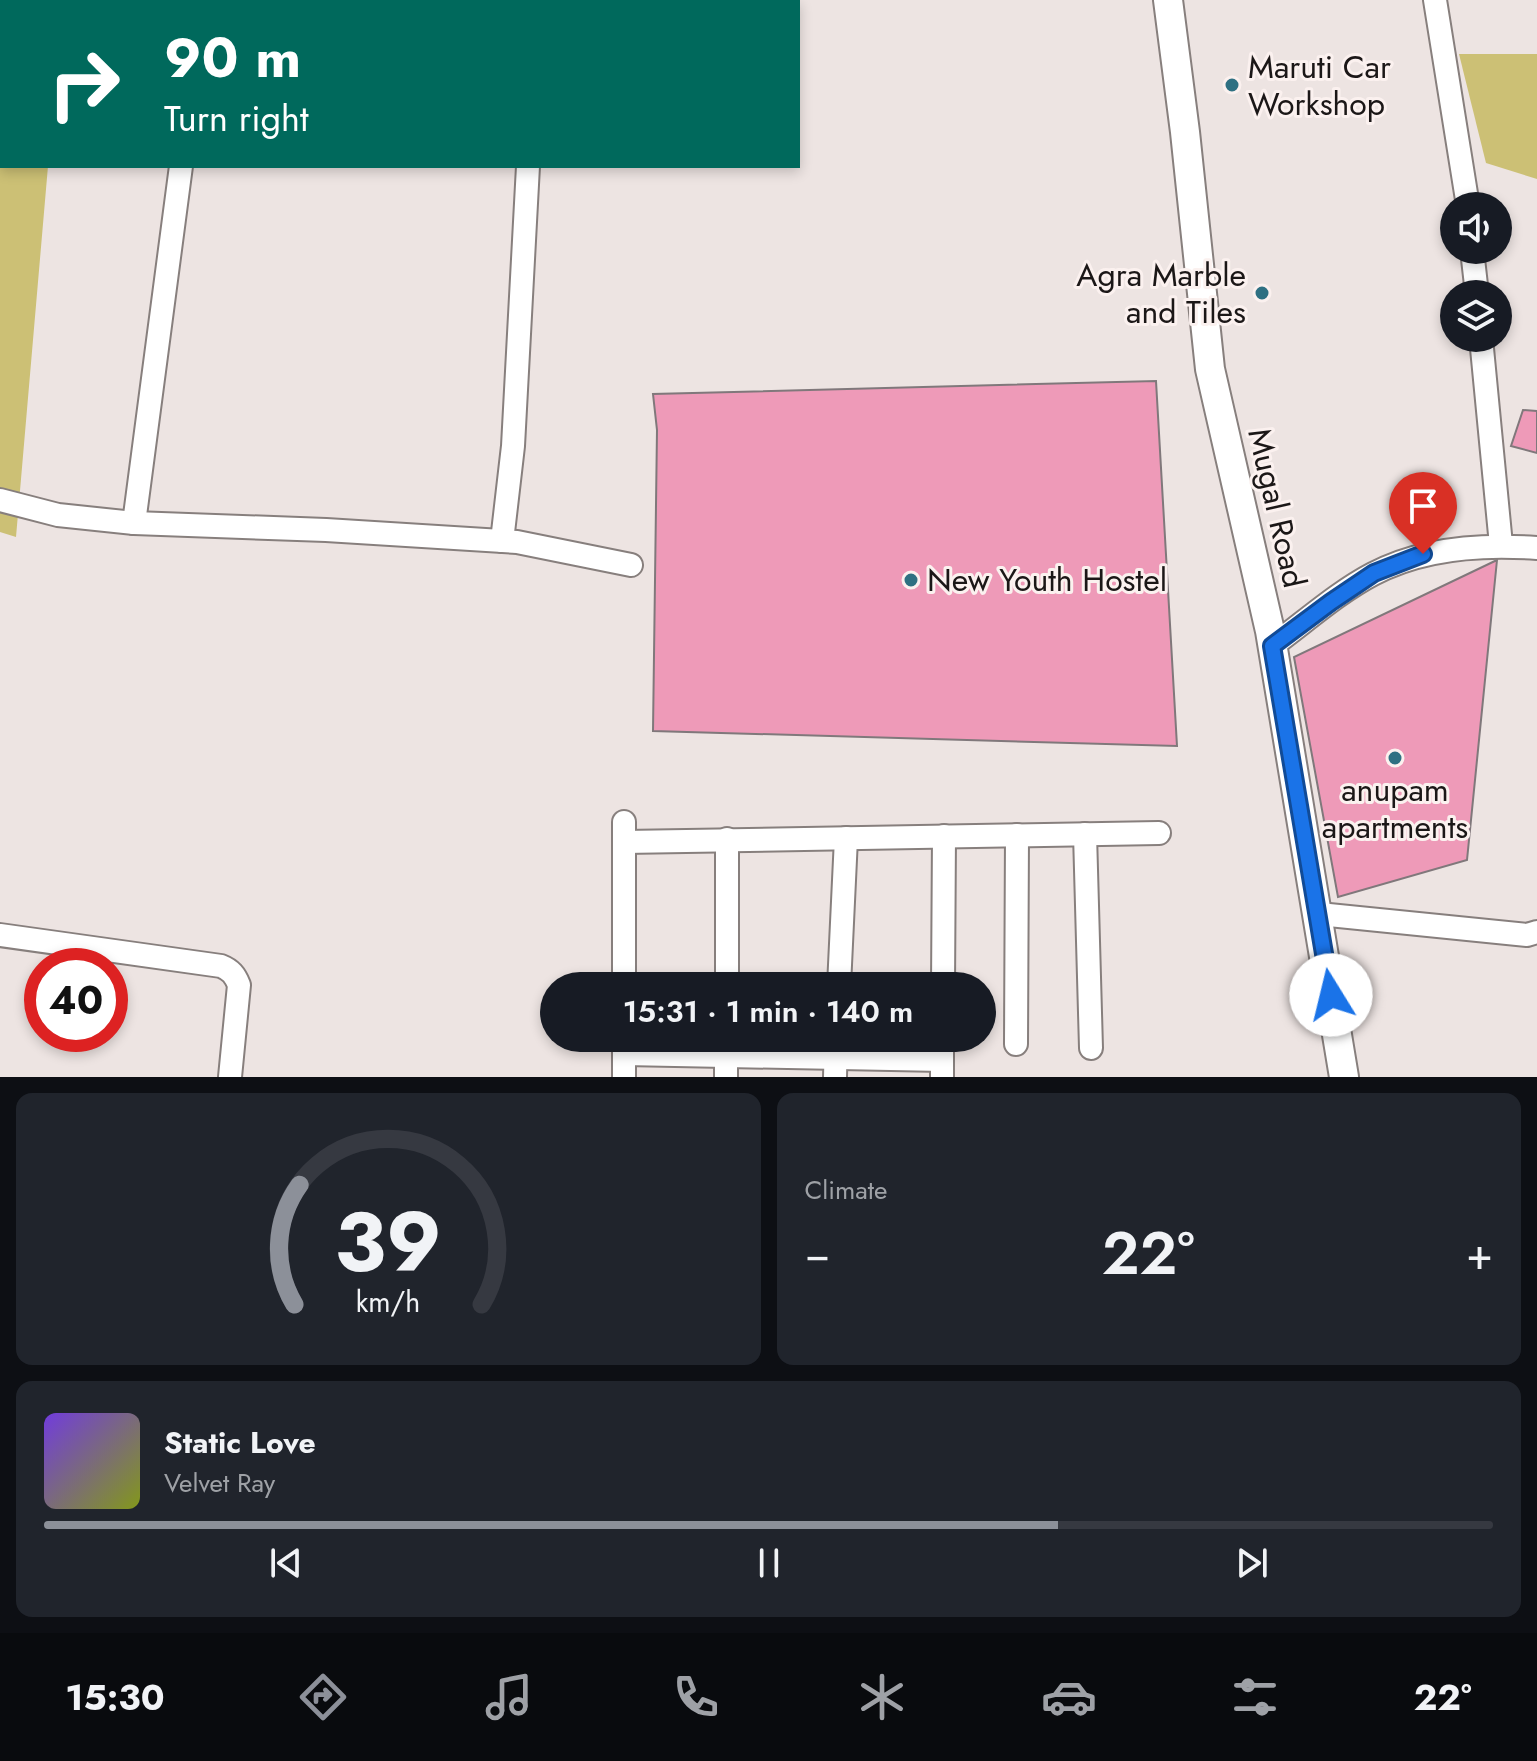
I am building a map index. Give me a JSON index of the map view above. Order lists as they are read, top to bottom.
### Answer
{
  "streets": {
    "street": ["Mugal Road"]
  },
  "places": [
    "Maruti Car Workshop",
    "Agra Marble and Tiles",
    "New Youth Hostel",
    "anupam apartments"
  ],
  "page": {
    "turn": ["90 m", "Turn right"],
    "limit": "40",
    "trip": "15:31 · 1 min · 140 m",
    "tile": "Climate",
    "heat": ["−", "22°", "+"],
    "song": ["Static Love", "Velvet Ray"],
    "tabs": ["15:30", "22°"],
    "gauge": ["39", "km/h"]
  }
}
